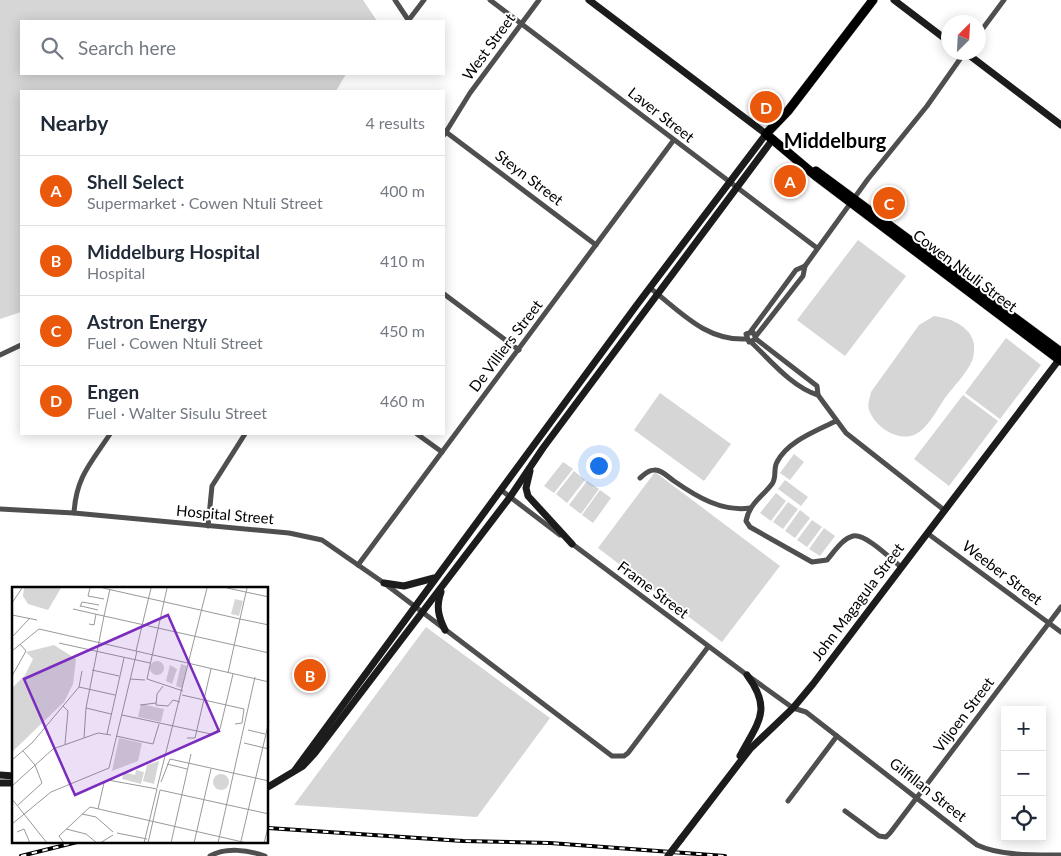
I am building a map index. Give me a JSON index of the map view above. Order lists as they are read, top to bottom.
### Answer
{
  "streets": {
    "highway": ["Cowen Ntuli Street"],
    "main road": ["John Magagula Street"],
    "street": [
      "West Street",
      "Laver Street",
      "Steyn Street",
      "De Villiers Street",
      "Hospital Street",
      "Weeber Street",
      "Frame Street",
      "Viljoen Street",
      "Gilfillan Street"
    ]
  },
  "crossings": [
    ["West Street", "Laver Street"],
    ["West Street", "Steyn Street"],
    ["Laver Street", "De Villiers Street"],
    ["Steyn Street", "De Villiers Street"],
    ["Cowen Ntuli Street", "John Magagula Street"],
    ["De Villiers Street", "Hospital Street"],
    ["Hospital Street", "Frame Street"],
    ["Weeber Street", "John Magagula Street"],
    ["Weeber Street", "Viljoen Street"],
    ["Frame Street", "John Magagula Street"],
    ["Frame Street", "Gilfillan Street"],
    ["John Magagula Street", "Gilfillan Street"],
    ["Viljoen Street", "Gilfillan Street"]
  ],
  "districts": ["Middelburg"],
  "north": "top right",
  "page": {
    "search": "Search here",
    "pins": [
      "D",
      "A",
      "C",
      "B"
    ],
    "heading": ["Nearby", "4 results"],
    "list": [
      {
        "mark": "A",
        "name": "Shell Select",
        "note": "Supermarket · Cowen Ntuli Street",
        "value": "400 m"
      },
      {
        "mark": "B",
        "name": "Middelburg Hospital",
        "note": "Hospital",
        "value": "410 m"
      },
      {
        "mark": "C",
        "name": "Astron Energy",
        "note": "Fuel · Cowen Ntuli Street",
        "value": "450 m"
      },
      {
        "mark": "D",
        "name": "Engen",
        "note": "Fuel · Walter Sisulu Street",
        "value": "460 m"
      }
    ],
    "map_buttons": ["+", "−"]
  }
}
